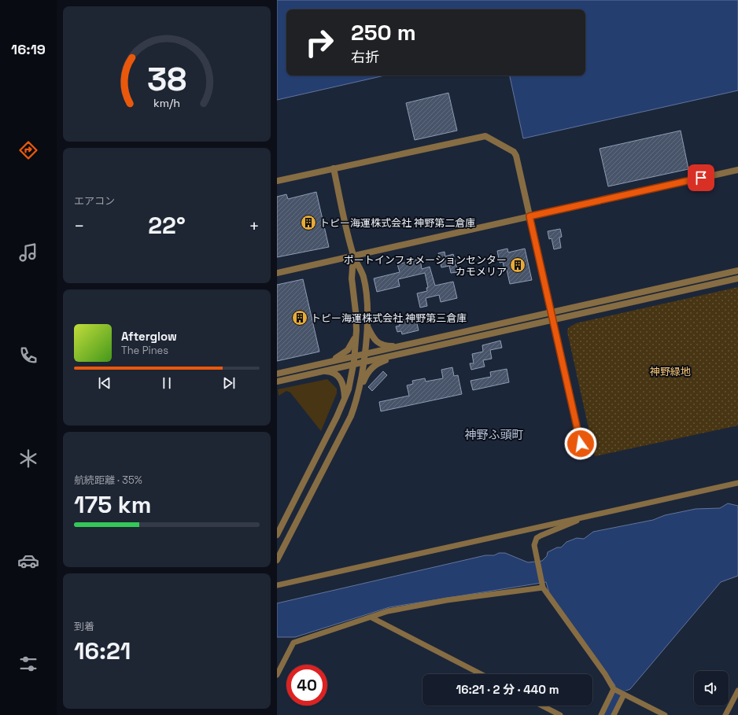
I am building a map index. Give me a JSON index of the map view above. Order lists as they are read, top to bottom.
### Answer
{
  "districts": ["神野ふ頭町"],
  "parks": ["神野緑地"],
  "places": {
    "building": ["トピー海運株式会社 神野第二倉庫", "ポートインフォメーションセンター カモメリア", "トピー海運株式会社 神野第三倉庫"]
  },
  "page": {
    "tabs": "16:19",
    "turn": ["250 m", "右折"],
    "tile": [
      "エアコン",
      ["航続距離 · 35%", "175 km"],
      ["到着", "16:21"]
    ],
    "heat": ["−", "22°", "+"],
    "song": ["Afterglow", "The Pines"],
    "limit": "40",
    "trip": "16:21 · 2 分 · 440 m",
    "gauge": ["38", "km/h"]
  }
}
